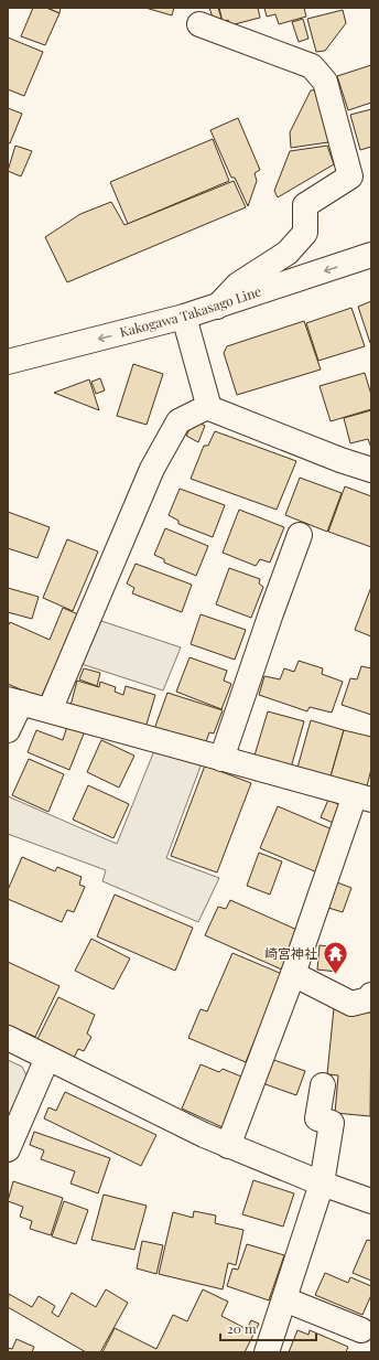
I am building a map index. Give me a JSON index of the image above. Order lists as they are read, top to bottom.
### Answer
{
  "streets": {
    "street": ["Kakogawa Takasago Line"]
  },
  "one_way": ["Kakogawa Takasago Line"],
  "places": {
    "temple": ["崎宮神社"]
  },
  "scale_bar": "20 m"
}
